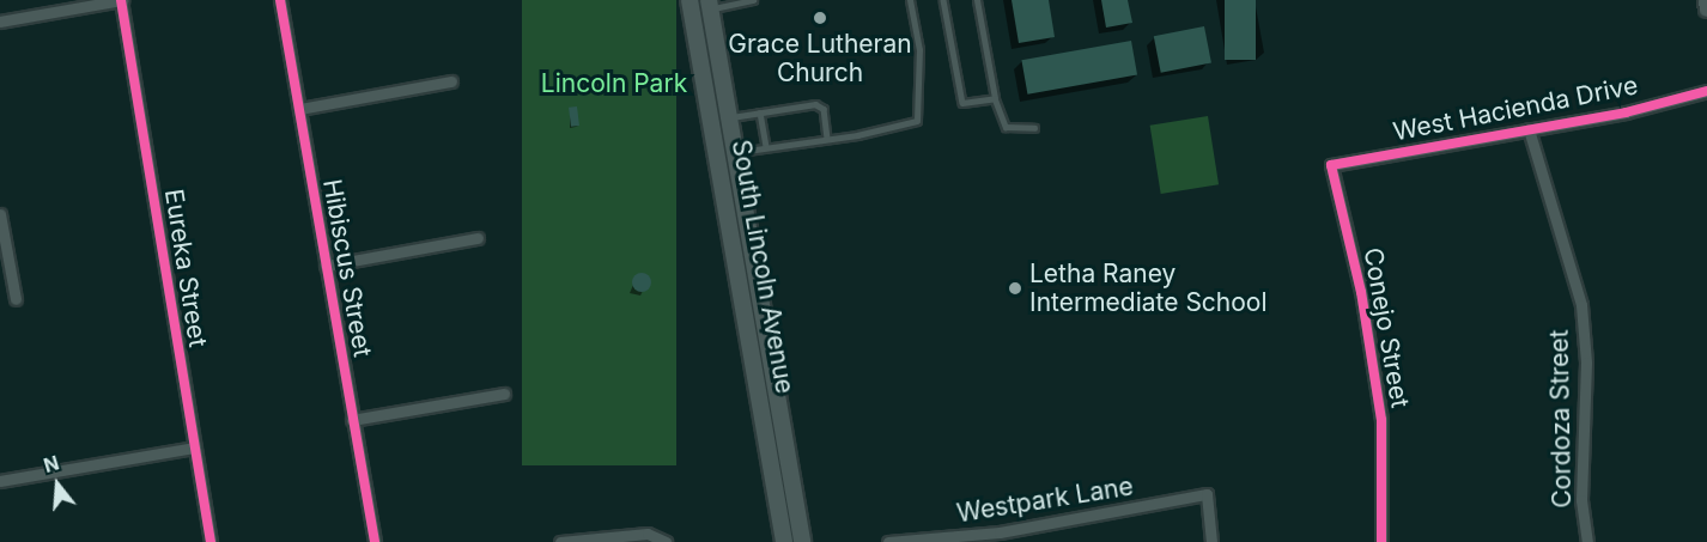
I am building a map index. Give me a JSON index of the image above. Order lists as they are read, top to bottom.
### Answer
{
  "streets": {
    "main road": ["South Lincoln Avenue"],
    "street": [
      "West Hacienda Drive",
      "Eureka Street",
      "Hibiscus Street",
      "Conejo Street",
      "Cordoza Street",
      "Westpark Lane"
    ]
  },
  "crossings": [
    ["West Hacienda Drive", "Conejo Street"],
    ["West Hacienda Drive", "Cordoza Street"]
  ],
  "parks": ["Lincoln Park"],
  "places": ["Grace Lutheran Church", "Letha Raney Intermediate School"],
  "north": "top"
}
